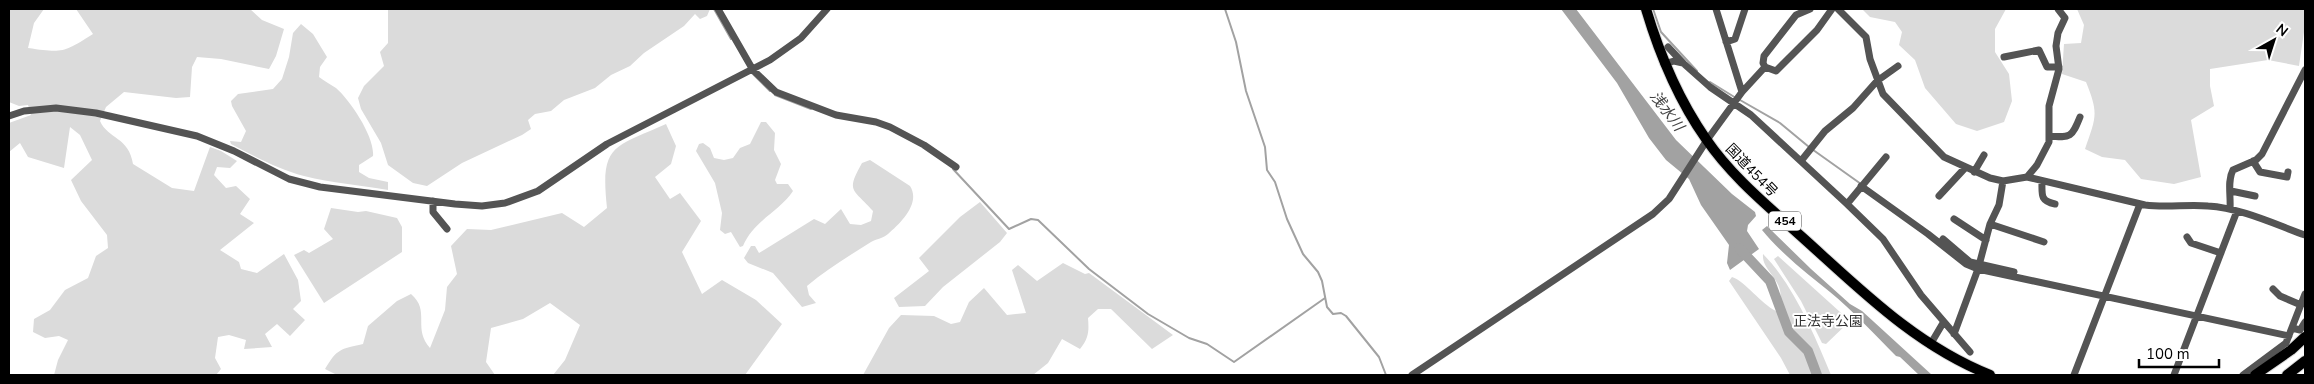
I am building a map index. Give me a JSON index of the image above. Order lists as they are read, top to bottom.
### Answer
{
  "streets": {
    "highway": ["国道454号", "454"]
  },
  "water": ["浅水川"],
  "parks": ["正法寺公園"],
  "scale_bar": "100 m",
  "north": "top right"
}
